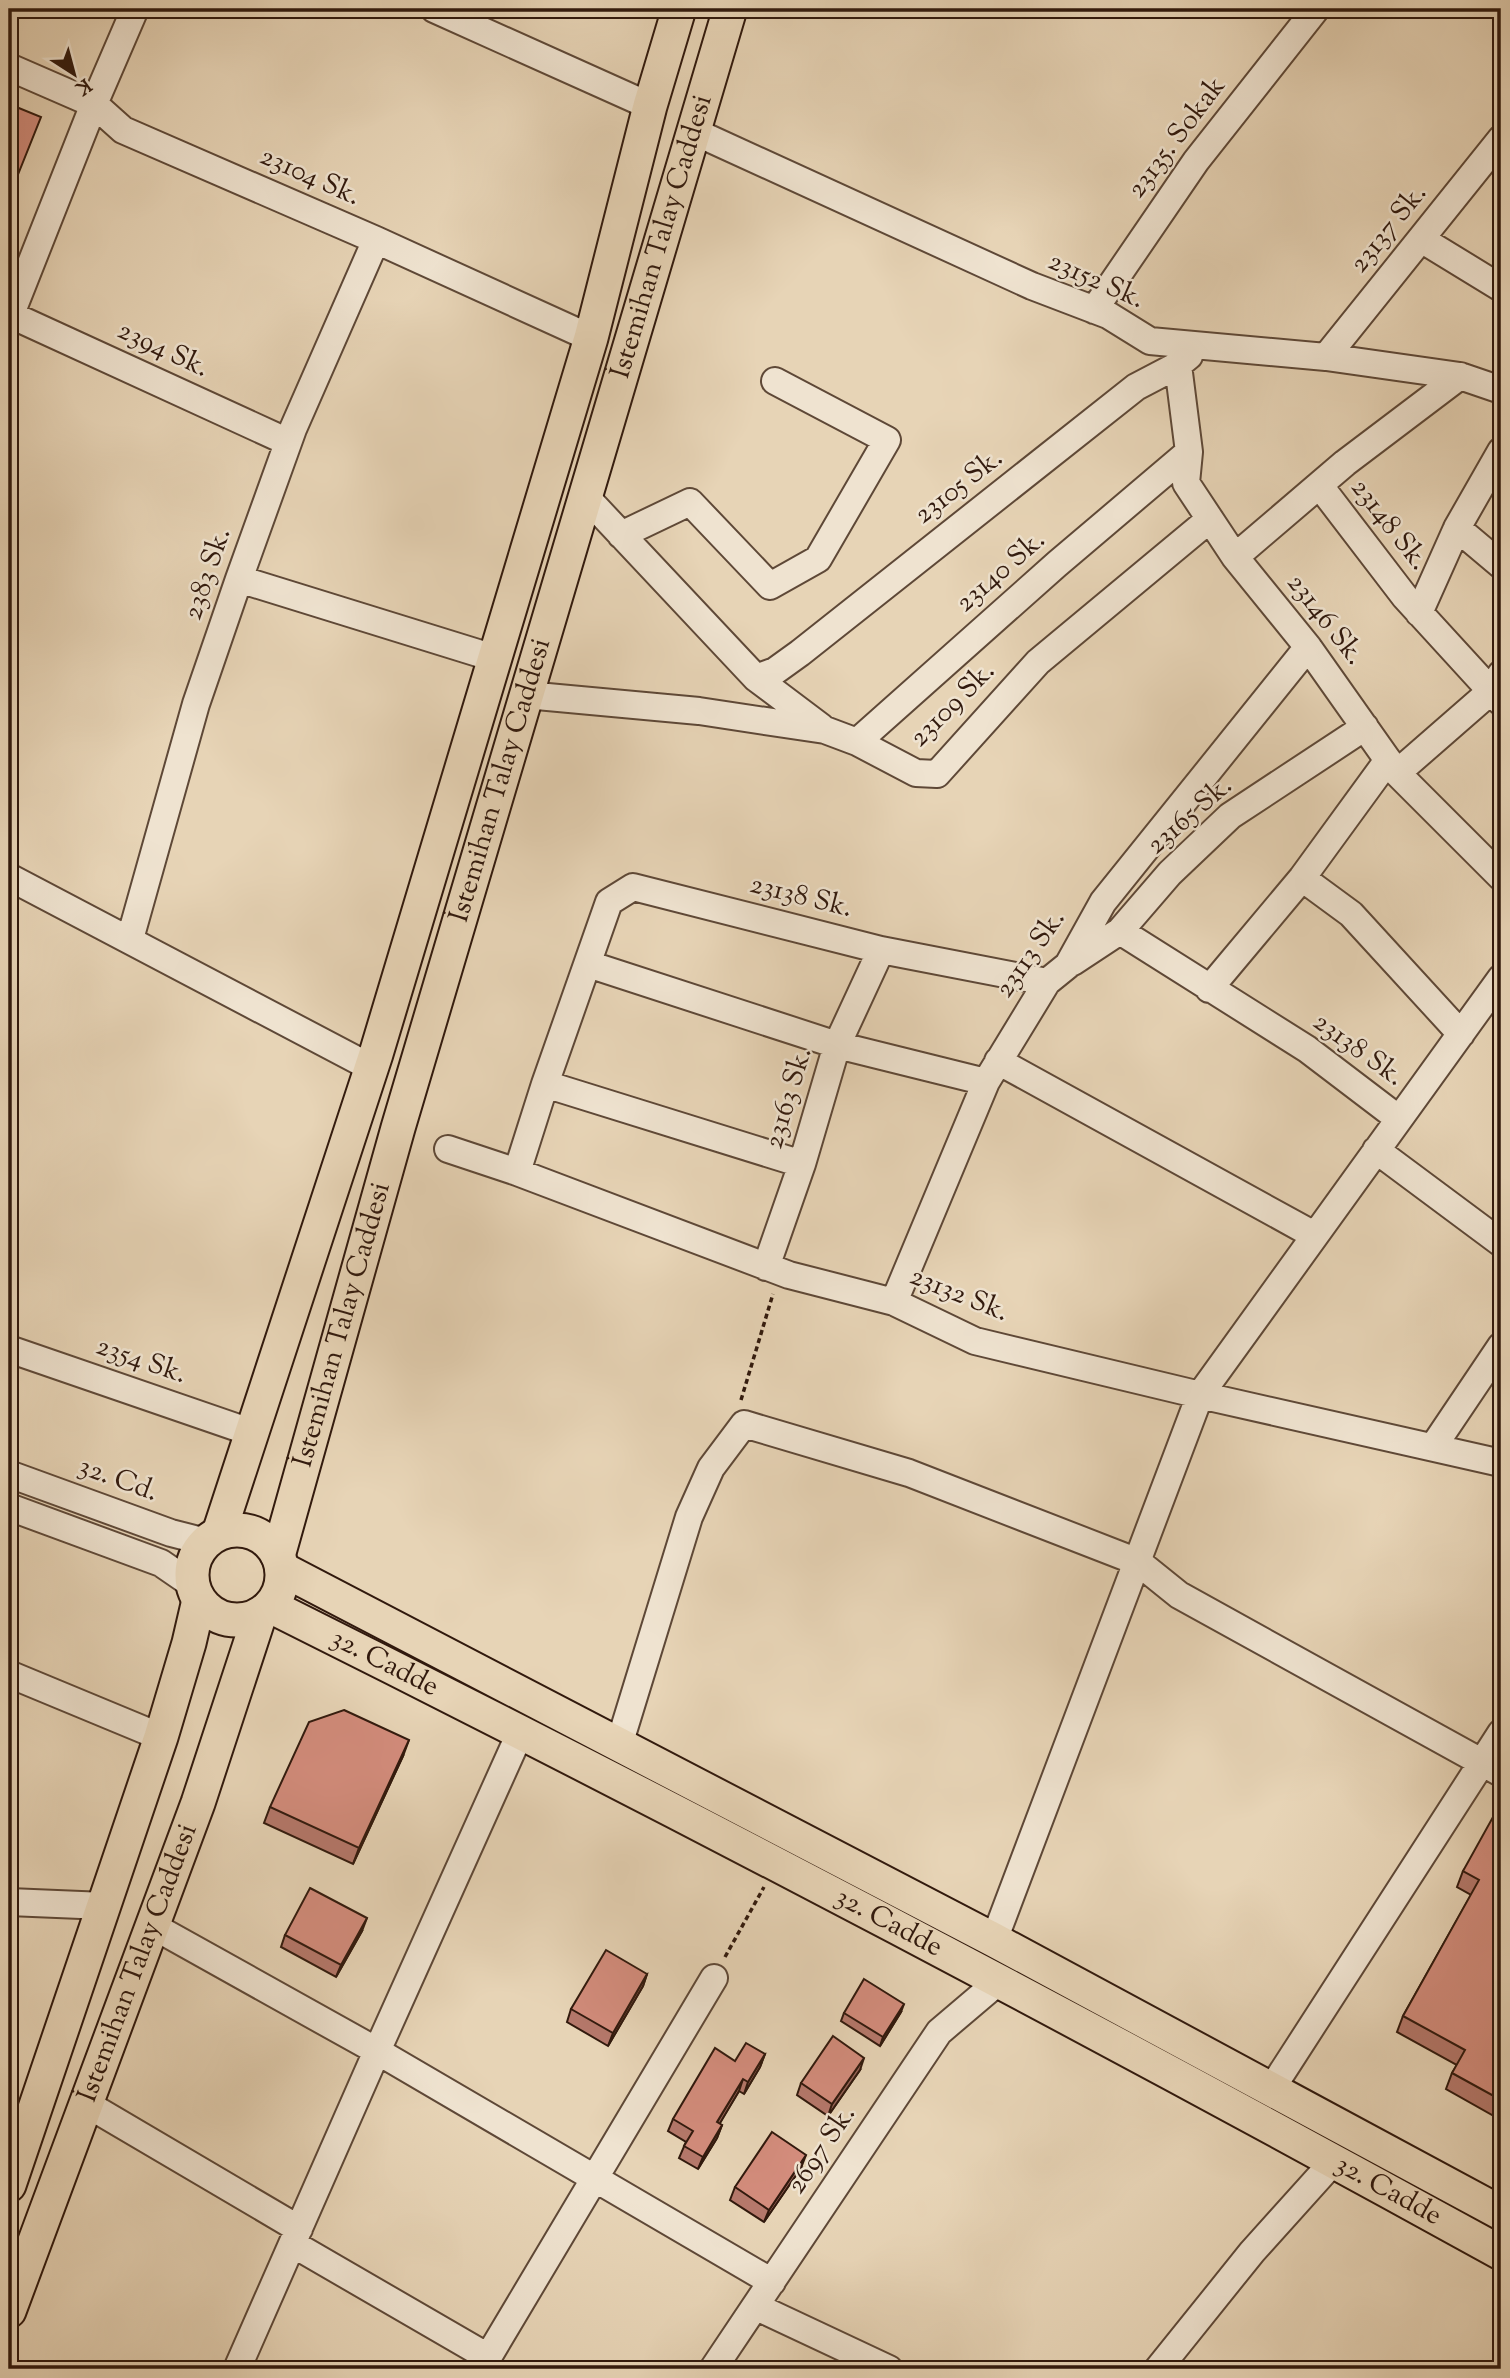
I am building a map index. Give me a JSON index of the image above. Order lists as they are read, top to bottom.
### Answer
{
  "streets": {
    "main road": ["İstemihan Talay Caddesi", "32. Cadde"],
    "street": [
      "23135. Sokak",
      "23104 Sk.",
      "23137 Sk.",
      "23152 Sk.",
      "2394 Sk.",
      "23105 Sk.",
      "23148 Sk.",
      "23140 Sk.",
      "2383 Sk.",
      "23146 Sk.",
      "23109 Sk.",
      "23165 Sk.",
      "23138 Sk.",
      "23113 Sk.",
      "23163 Sk.",
      "23132 Sk.",
      "2354 Sk.",
      "32. Cd.",
      "2697 Sk."
    ]
  },
  "crossings": [
    ["23135. Sokak", "23152 Sk."],
    ["23104 Sk.", "İstemihan Talay Caddesi"],
    ["23104 Sk.", "2383 Sk."],
    ["23137 Sk.", "23152 Sk."],
    ["İstemihan Talay Caddesi", "23152 Sk."],
    ["İstemihan Talay Caddesi", "23109 Sk."],
    ["İstemihan Talay Caddesi", "2354 Sk."],
    ["İstemihan Talay Caddesi", "32. Cd."],
    ["İstemihan Talay Caddesi", "32. Cadde"],
    ["23152 Sk.", "23105 Sk."],
    ["23152 Sk.", "23148 Sk."],
    ["2394 Sk.", "2383 Sk."],
    ["23105 Sk.", "23146 Sk."],
    ["23140 Sk.", "23146 Sk."],
    ["23140 Sk.", "23109 Sk."],
    ["23146 Sk.", "23109 Sk."],
    ["23146 Sk.", "23165 Sk."],
    ["23146 Sk.", "23113 Sk."],
    ["23165 Sk.", "23138 Sk."],
    ["23165 Sk.", "23113 Sk."],
    ["23138 Sk.", "23113 Sk."],
    ["23138 Sk.", "23163 Sk."],
    ["23138 Sk.", "23132 Sk."],
    ["23113 Sk.", "23132 Sk."],
    ["23163 Sk.", "23132 Sk."],
    ["32. Cd.", "32. Cadde"],
    ["32. Cadde", "2697 Sk."]
  ],
  "north": "bottom right"
}
